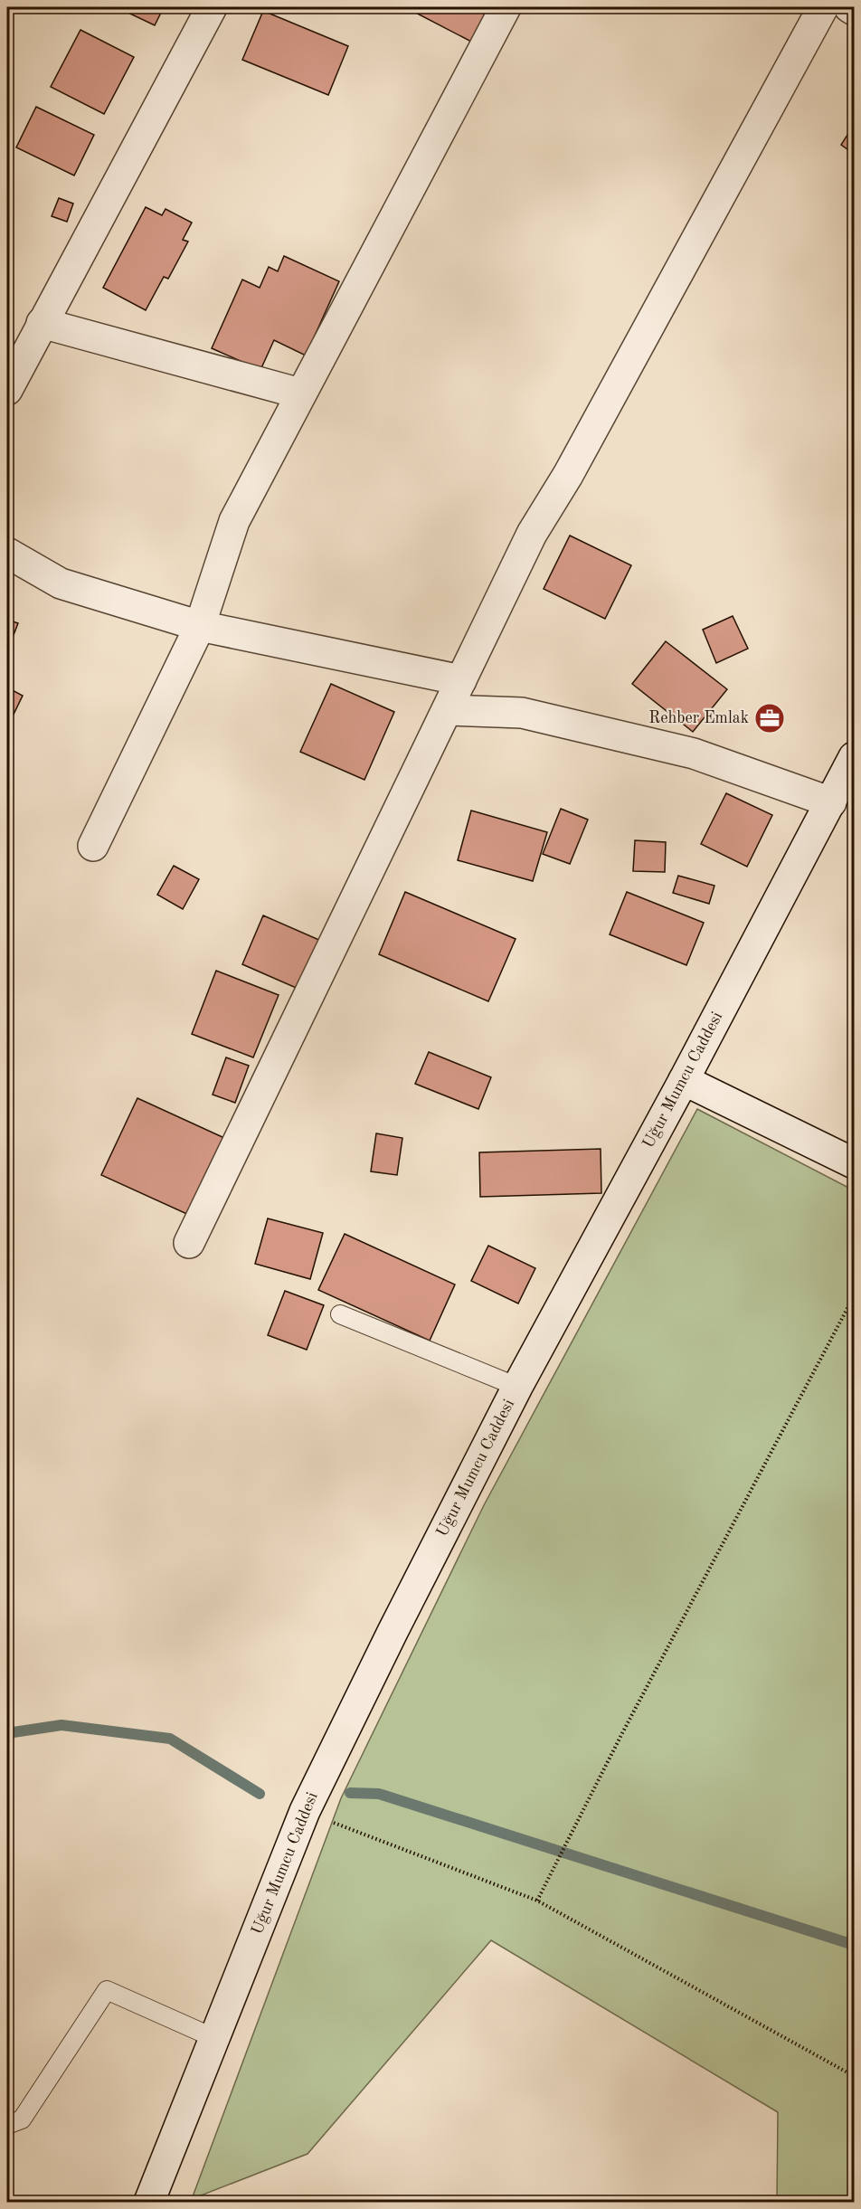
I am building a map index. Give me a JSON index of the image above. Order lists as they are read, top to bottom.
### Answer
{
  "streets": {
    "street": ["Uğur Mumcu Caddesi"]
  },
  "places": {
    "office": ["Rehber Emlak"]
  }
}
